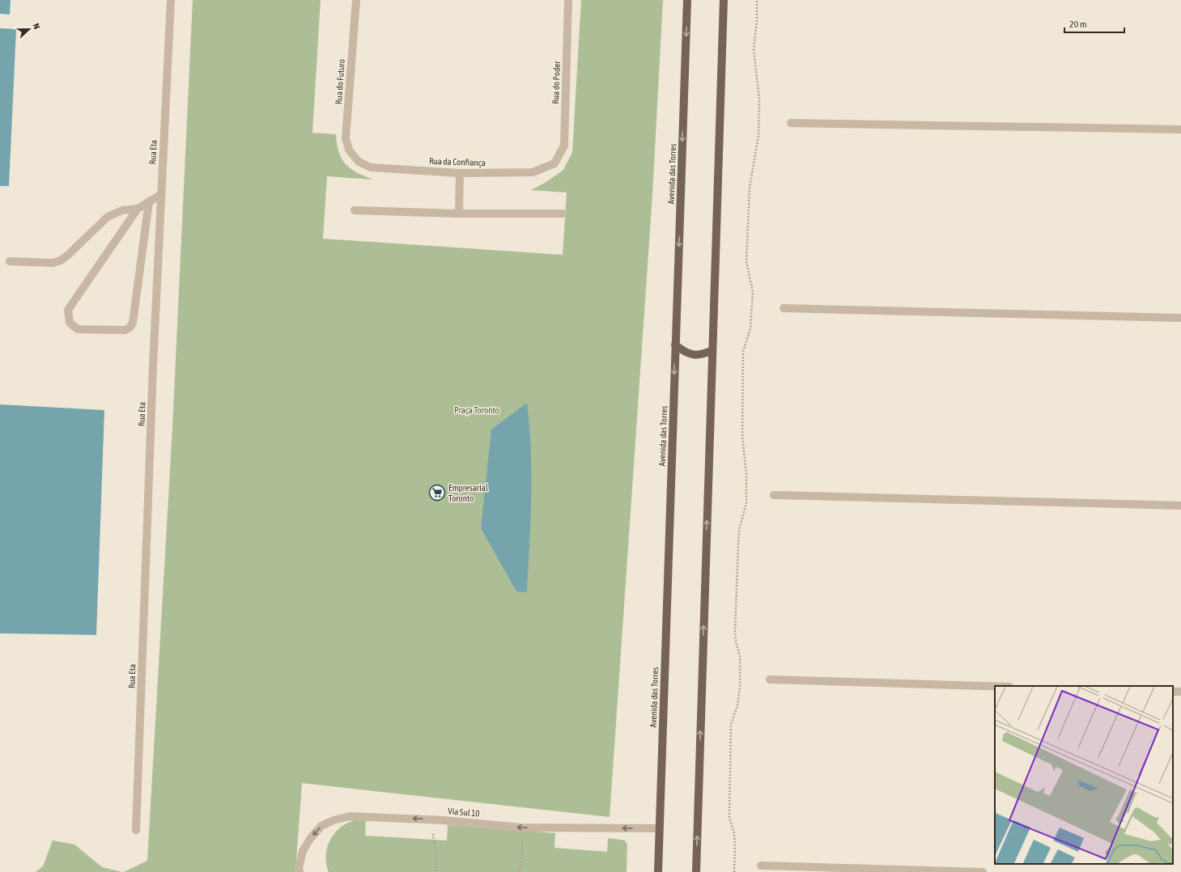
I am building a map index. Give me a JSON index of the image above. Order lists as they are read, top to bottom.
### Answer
{
  "streets": {
    "main road": ["Avenida das Torres"],
    "street": [
      "Rua do Futuro",
      "Rua do Poder",
      "Rua Eta",
      "Rua da Confiança",
      "Via Sul 10"
    ]
  },
  "crossings": [
    ["Rua do Futuro", "Rua da Confiança"],
    ["Rua do Poder", "Rua da Confiança"],
    ["Avenida das Torres", "Via Sul 10"]
  ],
  "one_way": ["Via Sul 10"],
  "parks": ["Praça Toronto"],
  "places": {
    "supermarket": ["Empresarial Toronto"]
  },
  "scale_bar": "20 m",
  "north": "right"
}
